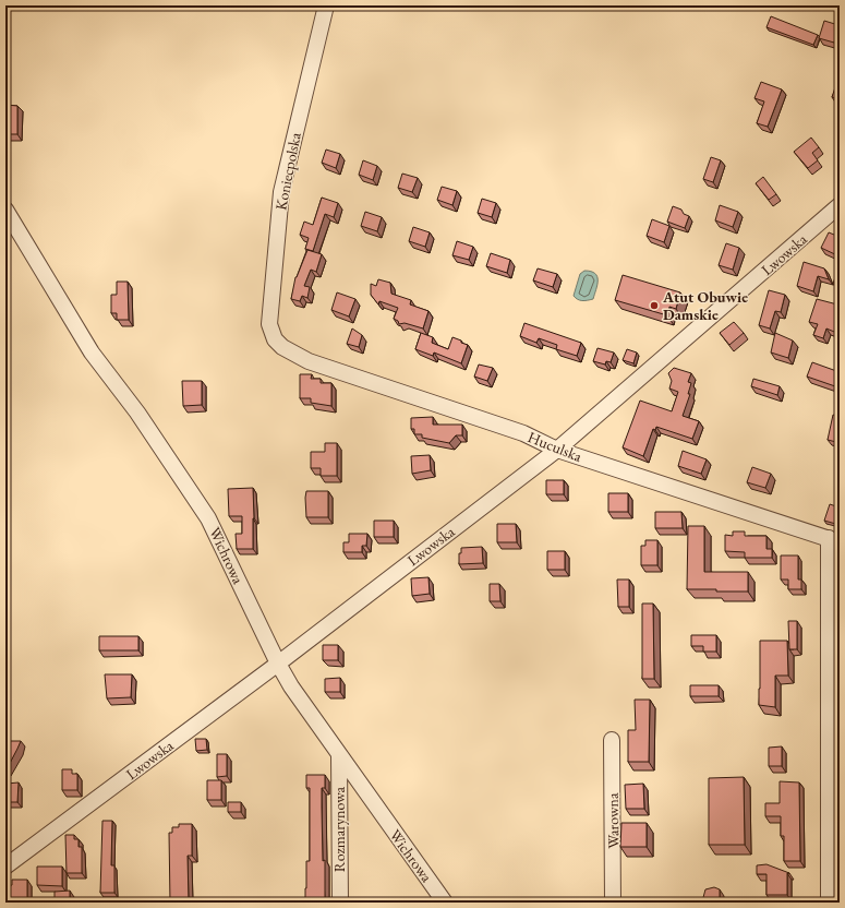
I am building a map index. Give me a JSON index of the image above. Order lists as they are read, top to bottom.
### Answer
{
  "streets": {
    "street": [
      "Koniecpolska",
      "Lwowska",
      "Huculska",
      "Wichrowa",
      "Warowna",
      "Rozmarynowa"
    ]
  },
  "crossings": [
    ["Koniecpolska", "Huculska"],
    ["Lwowska", "Huculska"],
    ["Lwowska", "Wichrowa"],
    ["Wichrowa", "Rozmarynowa"]
  ],
  "places": ["Atut Obuwie Damskie"]
}
